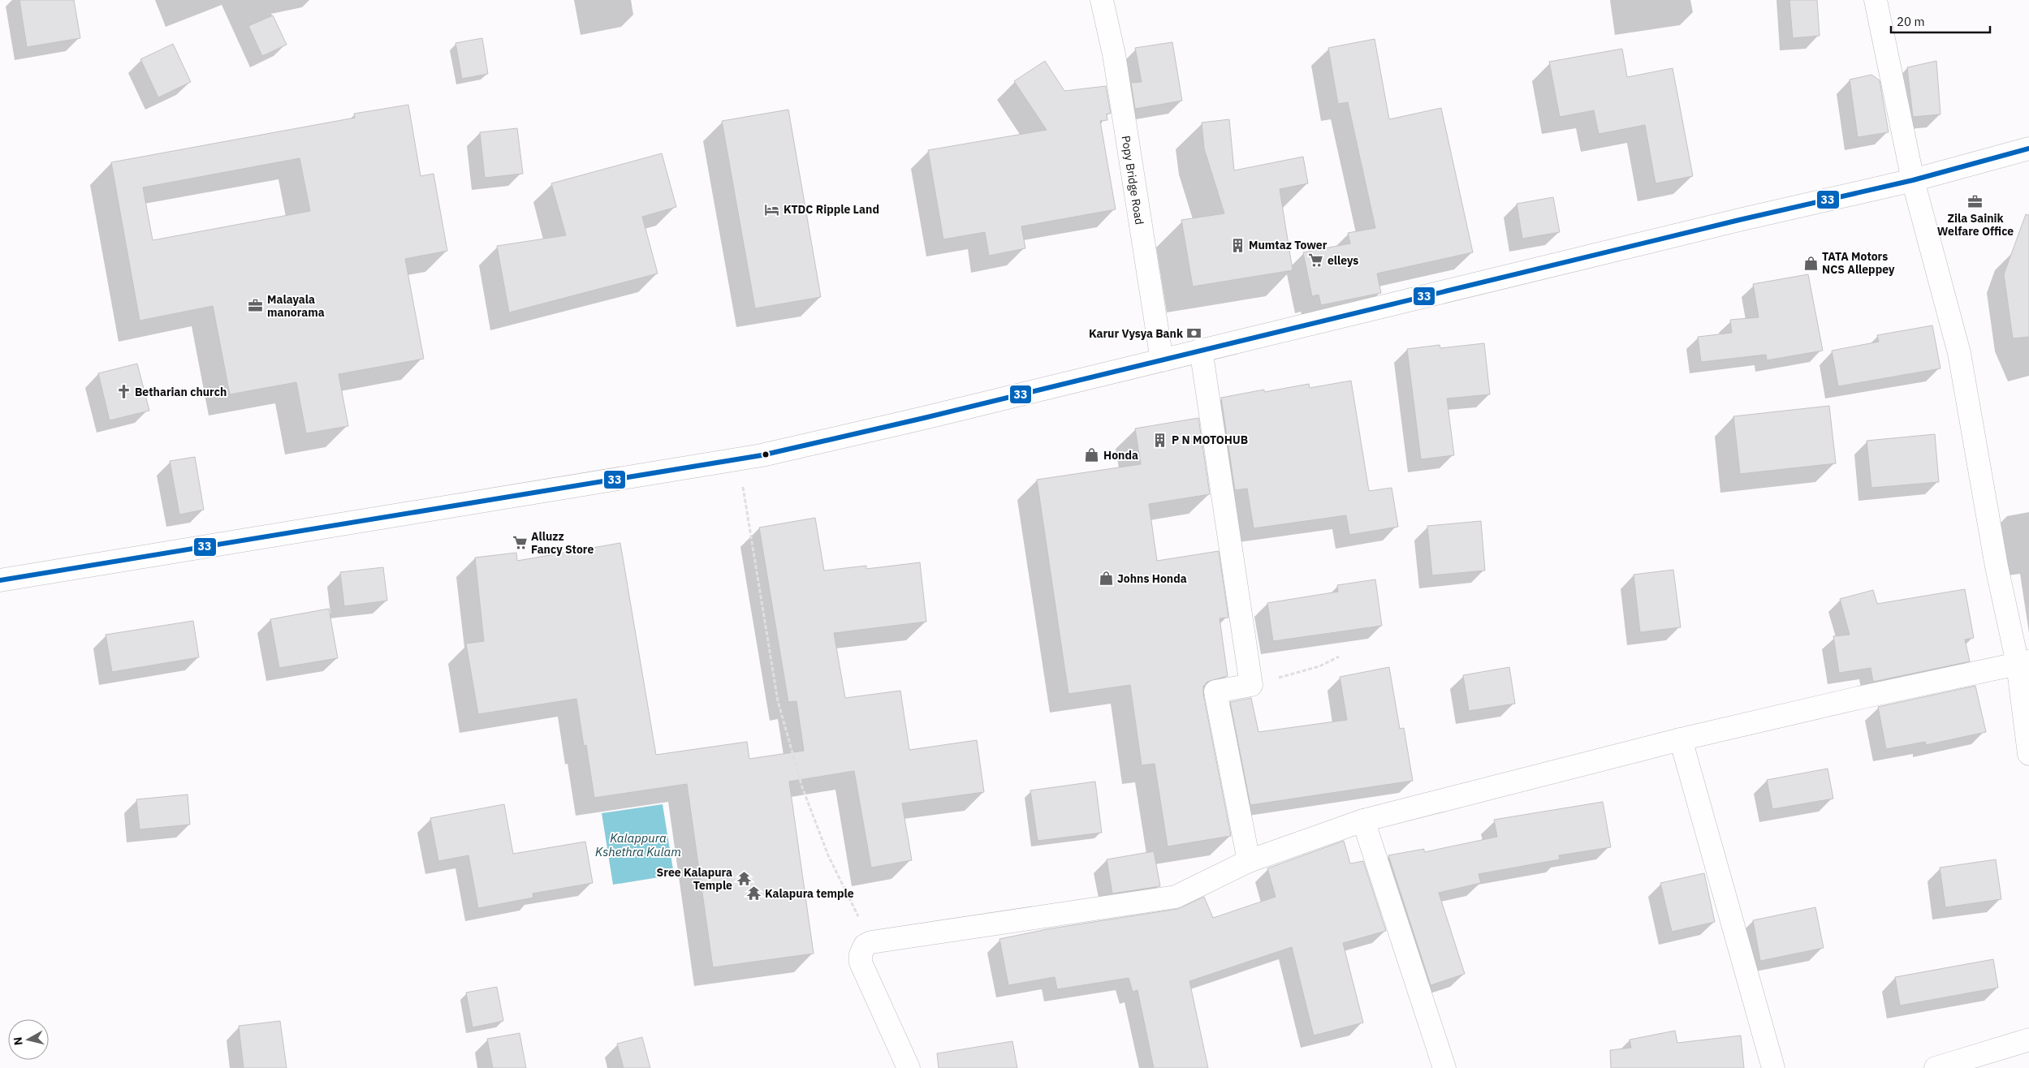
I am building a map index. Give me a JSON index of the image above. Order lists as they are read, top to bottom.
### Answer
{
  "streets": {
    "street": ["Popy Bridge Road"]
  },
  "water": ["Kalappura Kshethra Kulam"],
  "places": {
    "office": ["Zila Sainik Welfare Office", "Malayala manorama"],
    "hotel": ["KTDC Ripple Land"],
    "building": ["Mumtaz Tower", "P N MOTOHUB"],
    "supermarket": ["elleys", "Alluzz Fancy Store"],
    "shop": ["TATA Motors NCS Alleppey", "Honda", "Johns Honda"],
    "bank": ["Karur Vysya Bank"],
    "church": ["Betharian church"],
    "temple": ["Sree Kalapura Temple", "Kalapura temple"]
  },
  "lines": ["transit line 33"],
  "scale_bar": "20 m",
  "north": "left"
}
